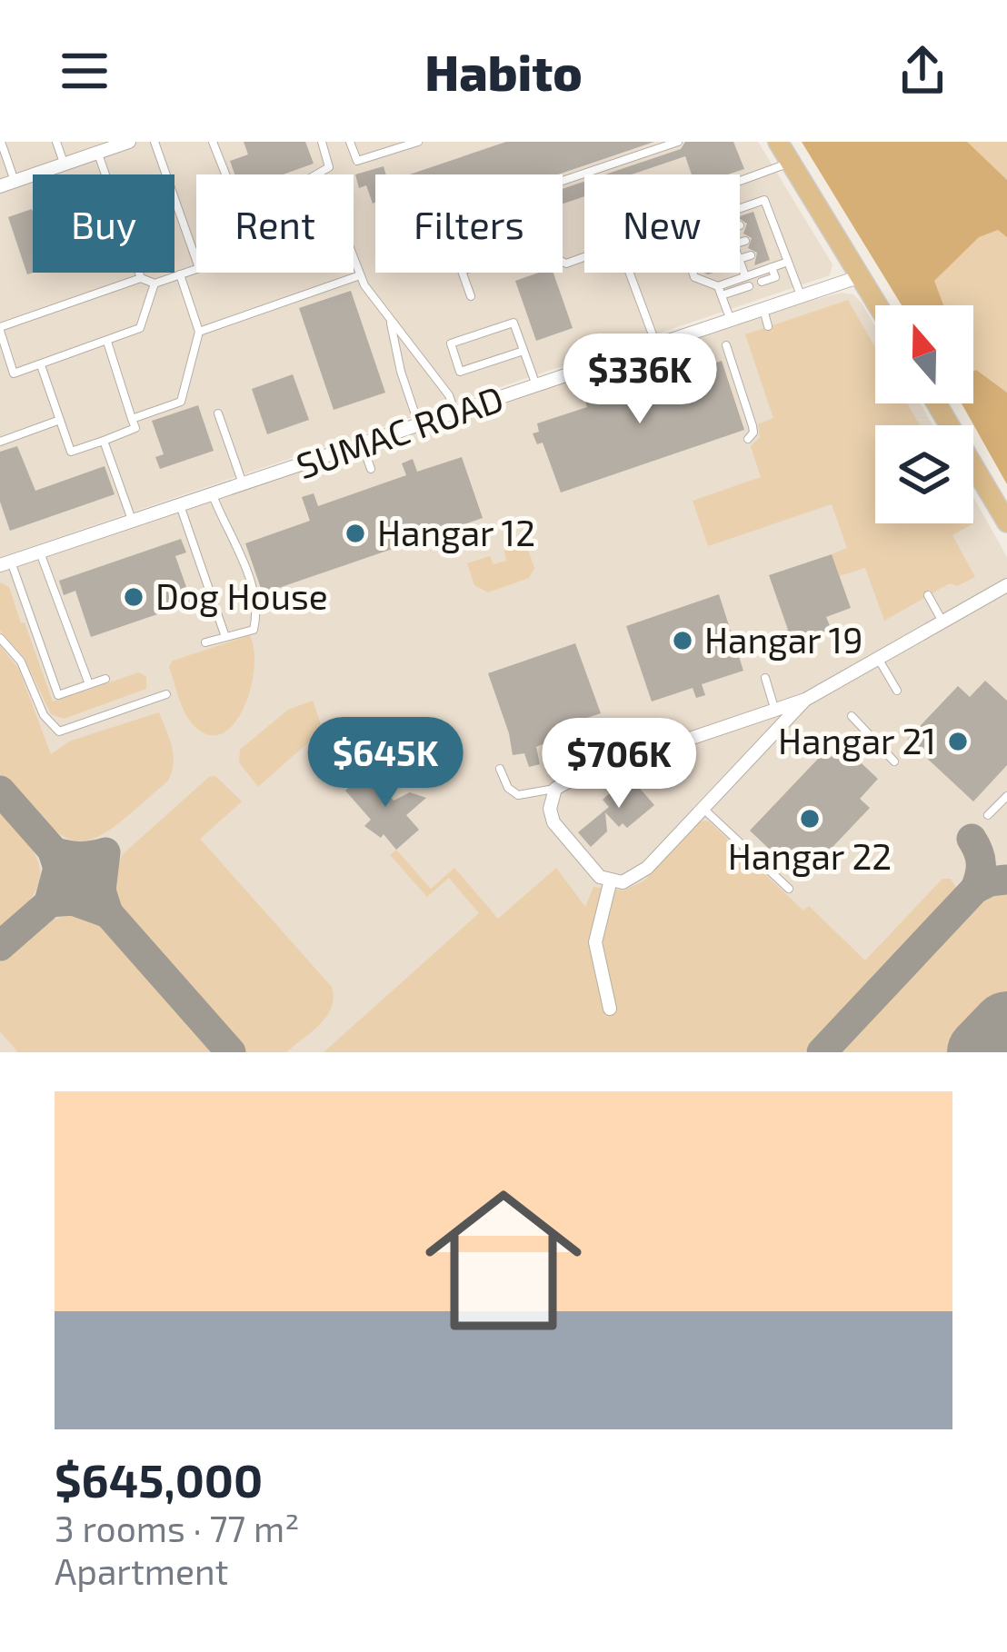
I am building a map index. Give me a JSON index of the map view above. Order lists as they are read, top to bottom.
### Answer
{
  "streets": {
    "street": ["SUMAC ROAD"]
  },
  "places": [
    "Hangar 12",
    "Dog House",
    "Hangar 19",
    "Hangar 21",
    "Hangar 22"
  ],
  "north": "top",
  "page": {
    "header": "Habito",
    "chip": [
      "Buy",
      "Rent",
      "Filters",
      "New"
    ],
    "price": ["$336K", "$645K", "$706K"],
    "list": [
      {
        "name": "$645,000",
        "note": "3 rooms · 77 m² · Apartment"
      }
    ]
  }
}
